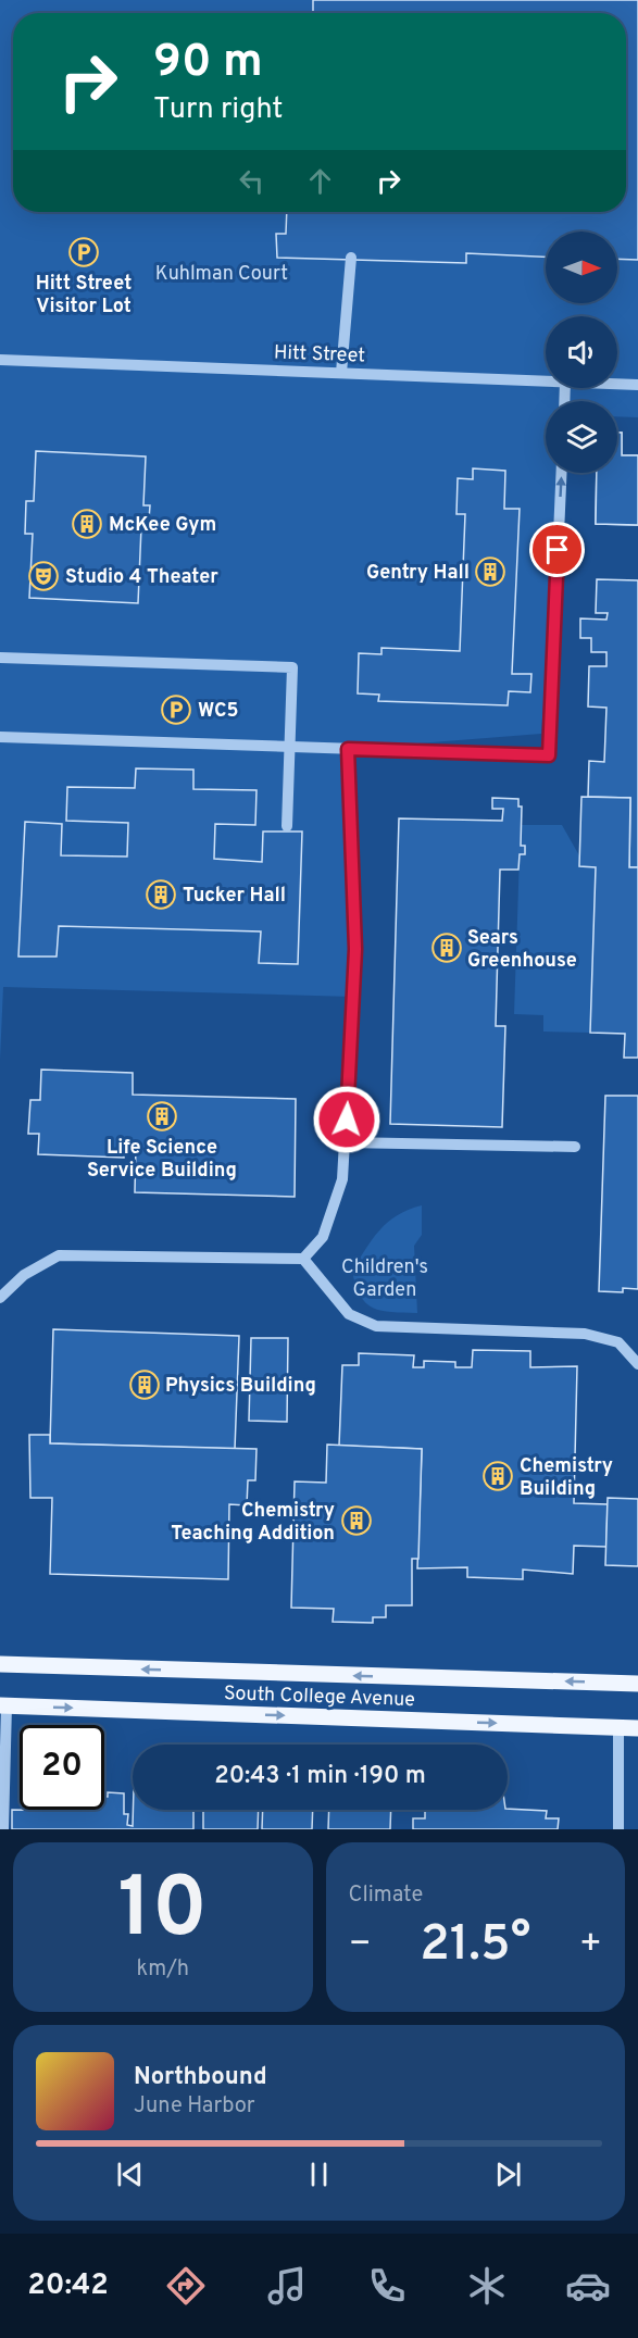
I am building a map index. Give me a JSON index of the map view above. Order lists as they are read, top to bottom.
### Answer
{
  "streets": {
    "main road": ["South College Avenue"],
    "street": ["Hitt Street"]
  },
  "parks": ["Kuhlman Court", "Children's Garden"],
  "places": {
    "parking": ["Hitt Street Visitor Lot", "WC5"],
    "building": [
      "McKee Gym",
      "Gentry Hall",
      "Tucker Hall",
      "Sears Greenhouse",
      "Life Science Service Building",
      "Physics Building",
      "Chemistry Building",
      "Chemistry Teaching Addition"
    ],
    "theatre": ["Studio 4 Theater"]
  },
  "north": "right",
  "page": {
    "turn": ["90 m", "Turn right"],
    "limit": "20",
    "trip": "20:43 · 1 min · 190 m",
    "tile": [
      ["10", "km/h"],
      "Climate"
    ],
    "heat": ["−", "21.5°", "+"],
    "song": ["Northbound", "June Harbor"],
    "tabs": "20:42"
  }
}
